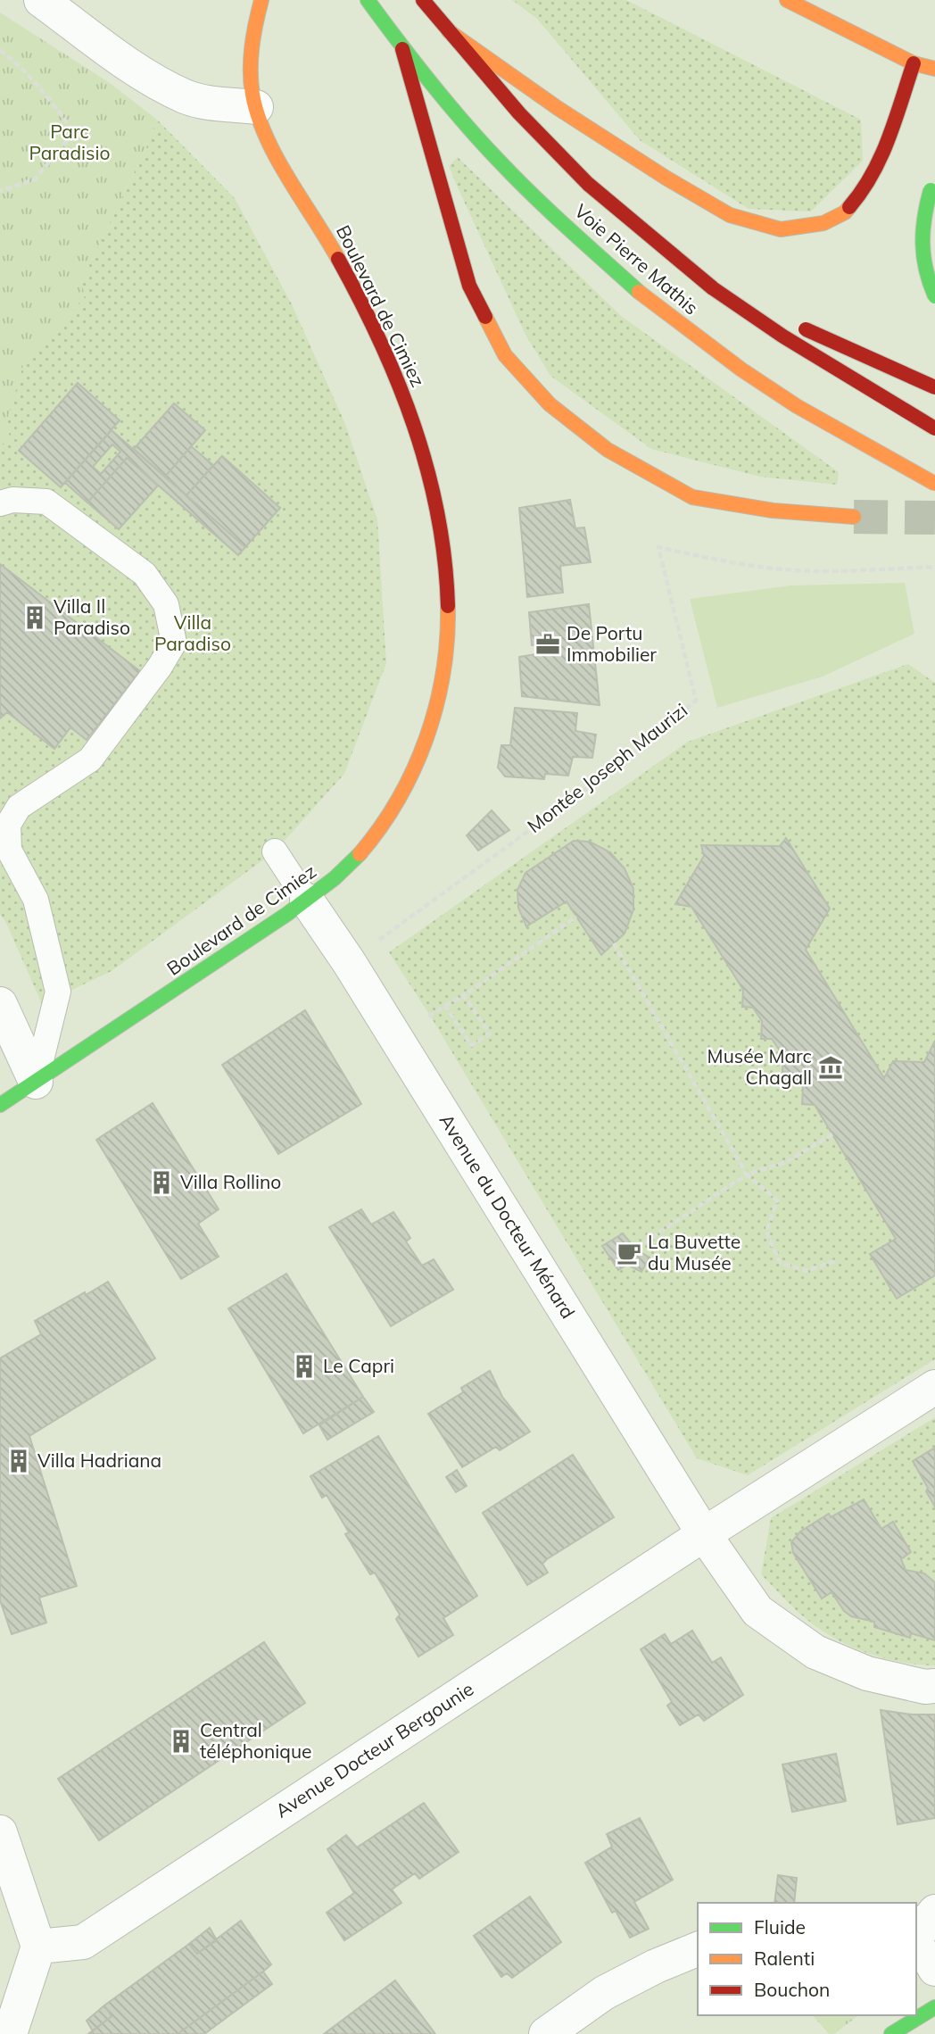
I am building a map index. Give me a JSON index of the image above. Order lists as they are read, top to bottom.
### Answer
{
  "streets": {
    "main road": ["Voie Pierre Mathis", "Boulevard de Cimiez"],
    "street": ["Avenue du Docteur Ménard", "Avenue Docteur Bergounie"],
    "path": ["Montée Joseph Maurizi"]
  },
  "crossings": [
    ["Boulevard de Cimiez", "Avenue du Docteur Ménard"],
    ["Montée Joseph Maurizi", "Avenue du Docteur Ménard"],
    ["Avenue du Docteur Ménard", "Avenue Docteur Bergounie"]
  ],
  "parks": ["Parc Paradisio", "Villa Paradiso"],
  "places": {
    "building": [
      "Villa Il Paradiso",
      "Villa Rollino",
      "Le Capri",
      "Villa Hadriana",
      "Central téléphonique"
    ],
    "office": ["De Portu Immobilier"],
    "museum": ["Musée Marc Chagall"],
    "cafe": ["La Buvette du Musée"]
  },
  "legend": ["Fluide", "Ralenti", "Bouchon"]
}
